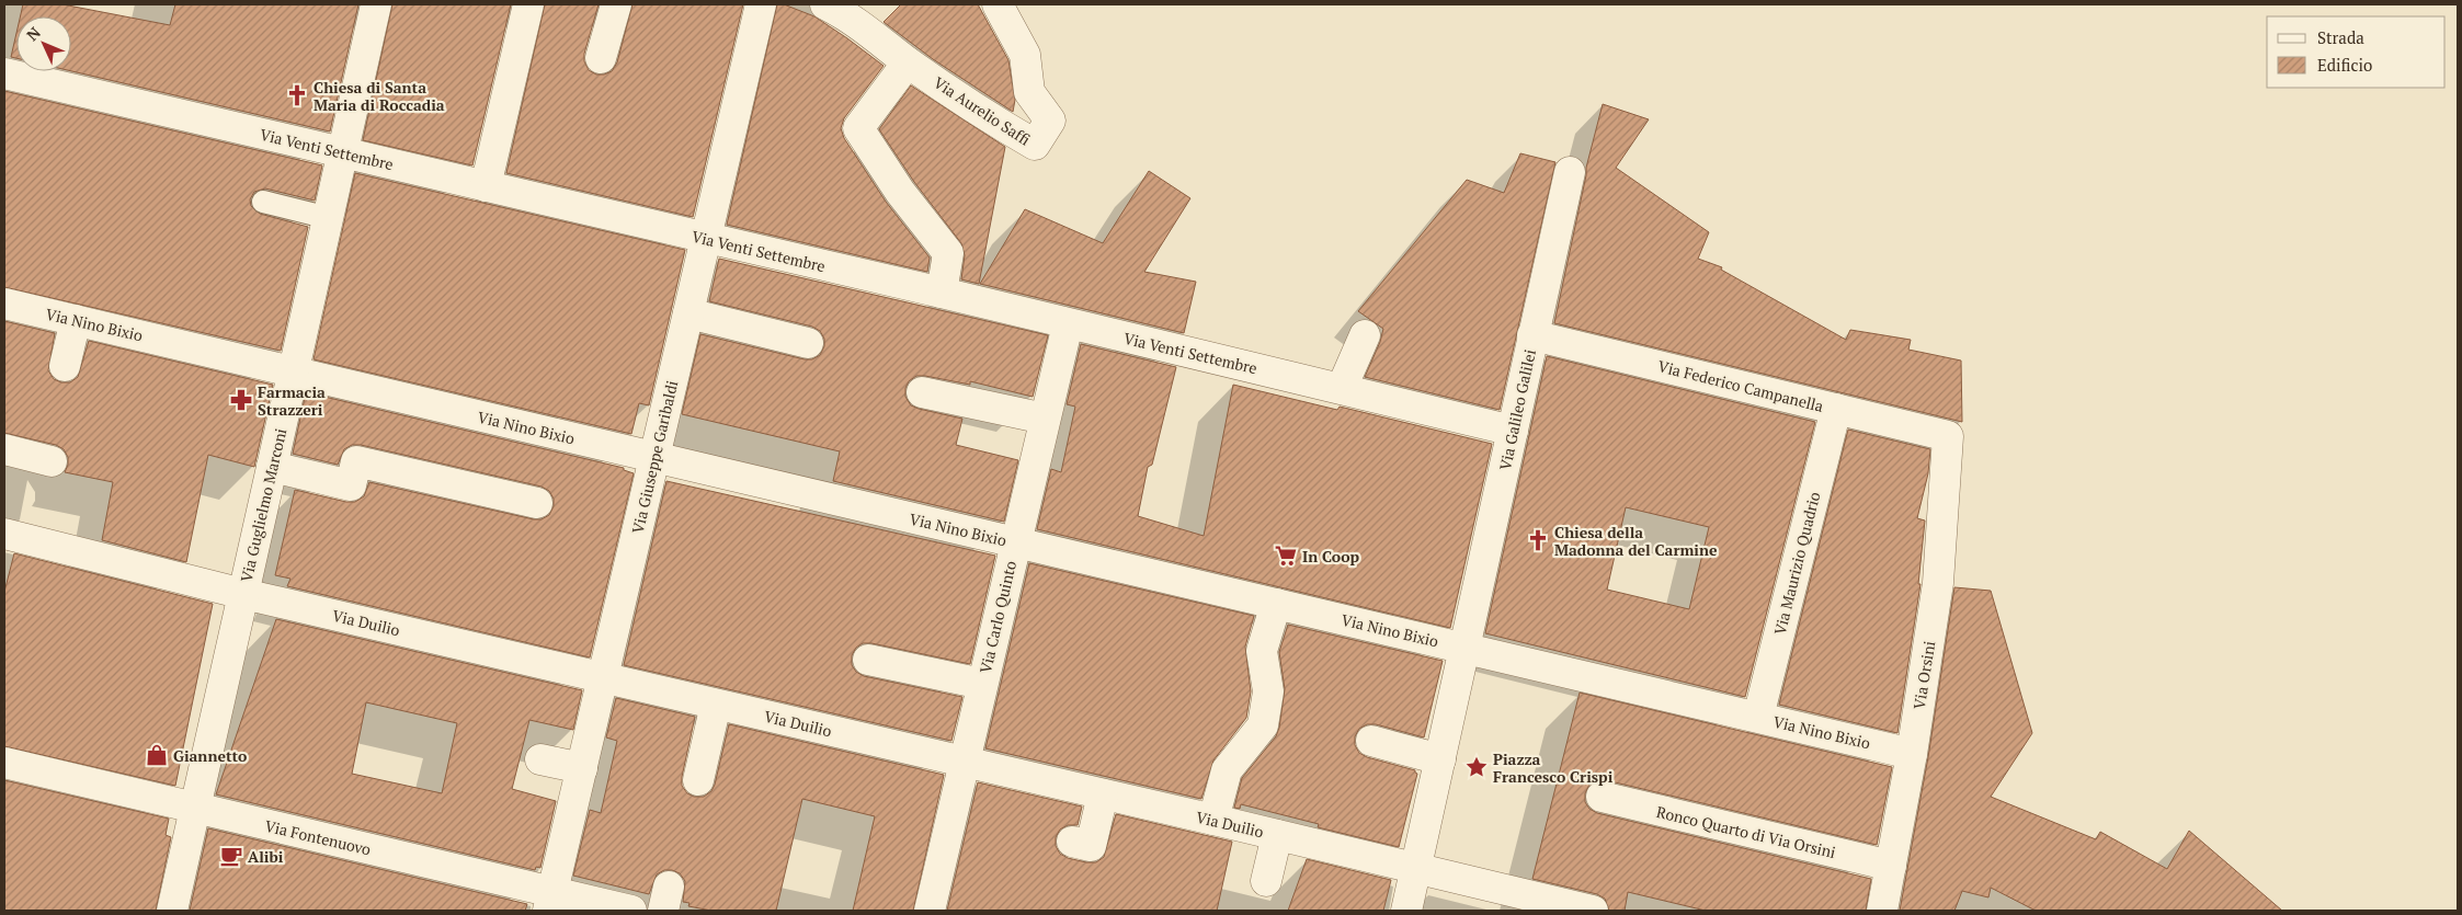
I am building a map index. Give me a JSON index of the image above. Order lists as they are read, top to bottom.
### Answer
{
  "streets": {
    "street": [
      "Via Aurelio Saffi",
      "Via Venti Settembre",
      "Via Nino Bixio",
      "Via Federico Campanella",
      "Via Galileo Galilei",
      "Via Giuseppe Garibaldi",
      "Via Guglielmo Marconi",
      "Via Maurizio Quadrio",
      "Via Carlo Quinto",
      "Via Duilio",
      "Via Orsini",
      "Ronco Quarto di Via Orsini",
      "Via Fontenuovo"
    ]
  },
  "crossings": [
    ["Via Venti Settembre", "Via Galileo Galilei"],
    ["Via Venti Settembre", "Via Giuseppe Garibaldi"],
    ["Via Venti Settembre", "Via Guglielmo Marconi"],
    ["Via Venti Settembre", "Via Carlo Quinto"],
    ["Via Nino Bixio", "Via Galileo Galilei"],
    ["Via Nino Bixio", "Via Giuseppe Garibaldi"],
    ["Via Nino Bixio", "Via Guglielmo Marconi"],
    ["Via Nino Bixio", "Via Maurizio Quadrio"],
    ["Via Nino Bixio", "Via Carlo Quinto"],
    ["Via Nino Bixio", "Via Orsini"],
    ["Via Federico Campanella", "Via Galileo Galilei"],
    ["Via Federico Campanella", "Via Maurizio Quadrio"],
    ["Via Federico Campanella", "Via Orsini"],
    ["Via Galileo Galilei", "Via Duilio"],
    ["Via Giuseppe Garibaldi", "Via Duilio"],
    ["Via Giuseppe Garibaldi", "Via Fontenuovo"],
    ["Via Guglielmo Marconi", "Via Duilio"],
    ["Via Guglielmo Marconi", "Via Fontenuovo"],
    ["Via Carlo Quinto", "Via Duilio"],
    ["Via Orsini", "Ronco Quarto di Via Orsini"]
  ],
  "places": {
    "church": ["Chiesa di Santa Maria di Roccadia", "Chiesa della Madonna del Carmine"],
    "pharmacy": ["Farmacia Strazzeri"],
    "supermarket": ["In Coop"],
    "shop": ["Giannetto"],
    "place": ["Piazza Francesco Crispi"],
    "cafe": ["Alibi"]
  },
  "legend": ["Strada", "Edificio"],
  "north": "top left"
}
